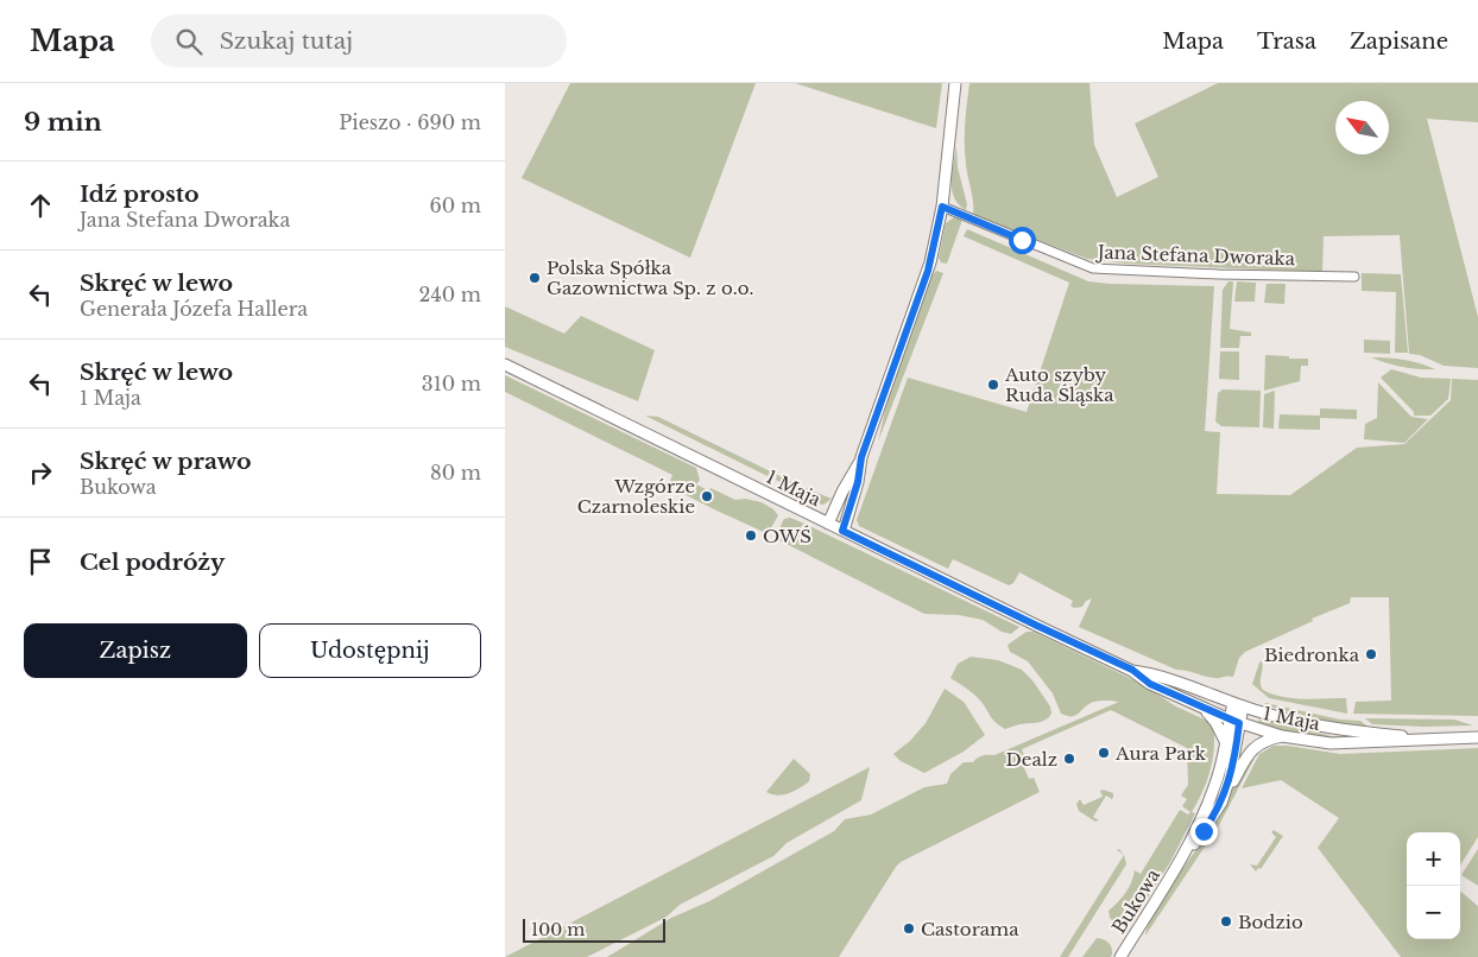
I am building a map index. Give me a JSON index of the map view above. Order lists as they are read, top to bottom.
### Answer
{
  "streets": {
    "street": ["Jana Stefana Dworaka", "1 Maja", "Bukowa"]
  },
  "crossings": [
    ["1 Maja", "Bukowa"]
  ],
  "places": [
    "Polska Spółka Gazownictwa Sp. z o.o.",
    "Auto szyby Ruda Śląska",
    "Wzgórze Czarnoleskie",
    "OWŚ",
    "Biedronka",
    "Aura Park",
    "Dealz",
    "Bodzio",
    "Castorama"
  ],
  "scale_bar": "100 m",
  "north": "top left",
  "page": {
    "header": "Mapa",
    "search": "Szukaj tutaj",
    "nav": ["Mapa", "Trasa", "Zapisane"],
    "heading": ["9 min", "Pieszo · 690 m"],
    "list": [
      ["Idź prosto", "Jana Stefana Dworaka", "60 m"],
      ["Skręć w lewo", "Generała Józefa Hallera", "240 m"],
      ["Skręć w lewo", "1 Maja", "310 m"],
      ["Skręć w prawo", "Bukowa", "80 m"],
      "Cel podróży"
    ],
    "buttons": ["Zapisz", "Udostępnij"],
    "map_buttons": ["+", "−"],
    "scale": "100 m"
  }
}
